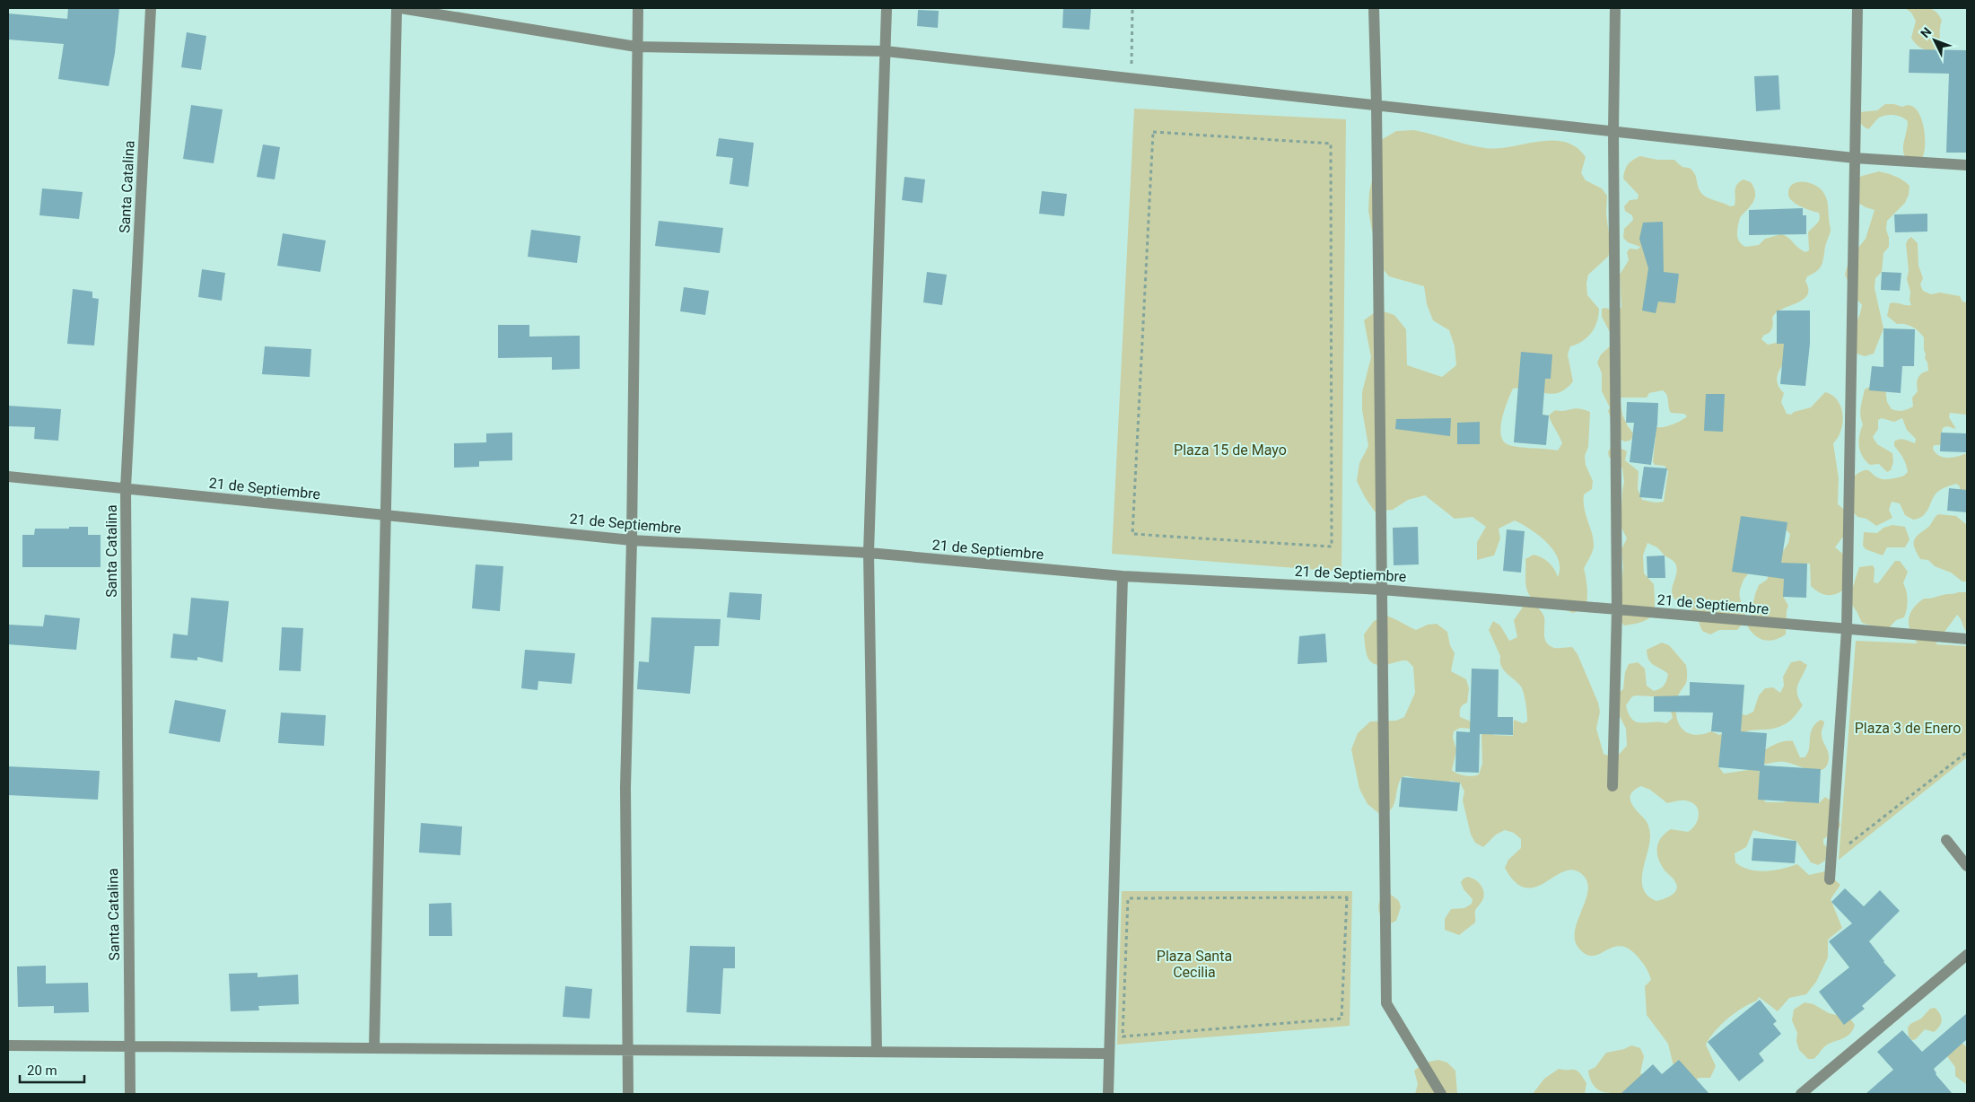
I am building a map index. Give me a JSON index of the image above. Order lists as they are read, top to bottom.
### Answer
{
  "streets": {
    "street": ["Santa Catalina", "21 de Septiembre"]
  },
  "crossings": [
    ["Santa Catalina", "21 de Septiembre"]
  ],
  "parks": ["Plaza 15 de Mayo", "Plaza 3 de Enero", "Plaza Santa Cecilia"],
  "scale_bar": "20 m",
  "north": "top left"
}
